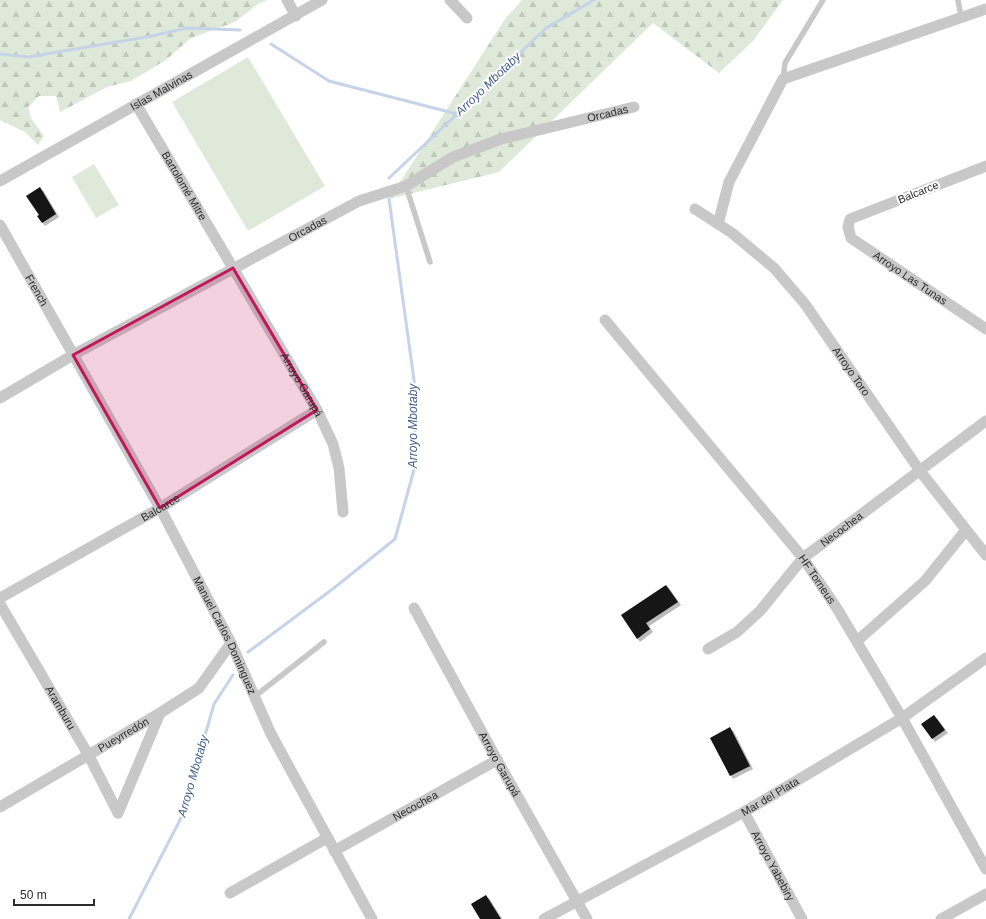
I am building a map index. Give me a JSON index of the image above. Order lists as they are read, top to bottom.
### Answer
{
  "streets": {
    "street": [
      "Islas Malvinas",
      "Orcadas",
      "Bartolomé Mitre",
      "Balcarce",
      "Arroyo Las Tunas",
      "French",
      "Arroyo Toro",
      "Arroyo Garupá",
      "Necochea",
      "HF Torneus",
      "Manuel Carlos Dominguez",
      "Aramburu",
      "Pueyrredón",
      "Mar del Plata",
      "Arroyo Yabebiry"
    ]
  },
  "crossings": [
    ["Islas Malvinas", "Bartolomé Mitre"],
    ["Orcadas", "Bartolomé Mitre"],
    ["Orcadas", "French"],
    ["Orcadas", "Arroyo Garupá"],
    ["Orcadas", "Manuel Carlos Dominguez"],
    ["Bartolomé Mitre", "Arroyo Garupá"],
    ["Balcarce", "Arroyo Las Tunas"],
    ["Balcarce", "Arroyo Garupá"],
    ["Balcarce", "Manuel Carlos Dominguez"],
    ["French", "Manuel Carlos Dominguez"],
    ["Arroyo Toro", "Necochea"],
    ["Arroyo Garupá", "Necochea"],
    ["Arroyo Garupá", "Mar del Plata"],
    ["Necochea", "HF Torneus"],
    ["Necochea", "Manuel Carlos Dominguez"],
    ["HF Torneus", "Mar del Plata"],
    ["Manuel Carlos Dominguez", "Pueyrredón"],
    ["Aramburu", "Pueyrredón"],
    ["Mar del Plata", "Arroyo Yabebiry"]
  ],
  "water": ["Arroyo Mbotaby"],
  "scale_bar": "50 m"
}
